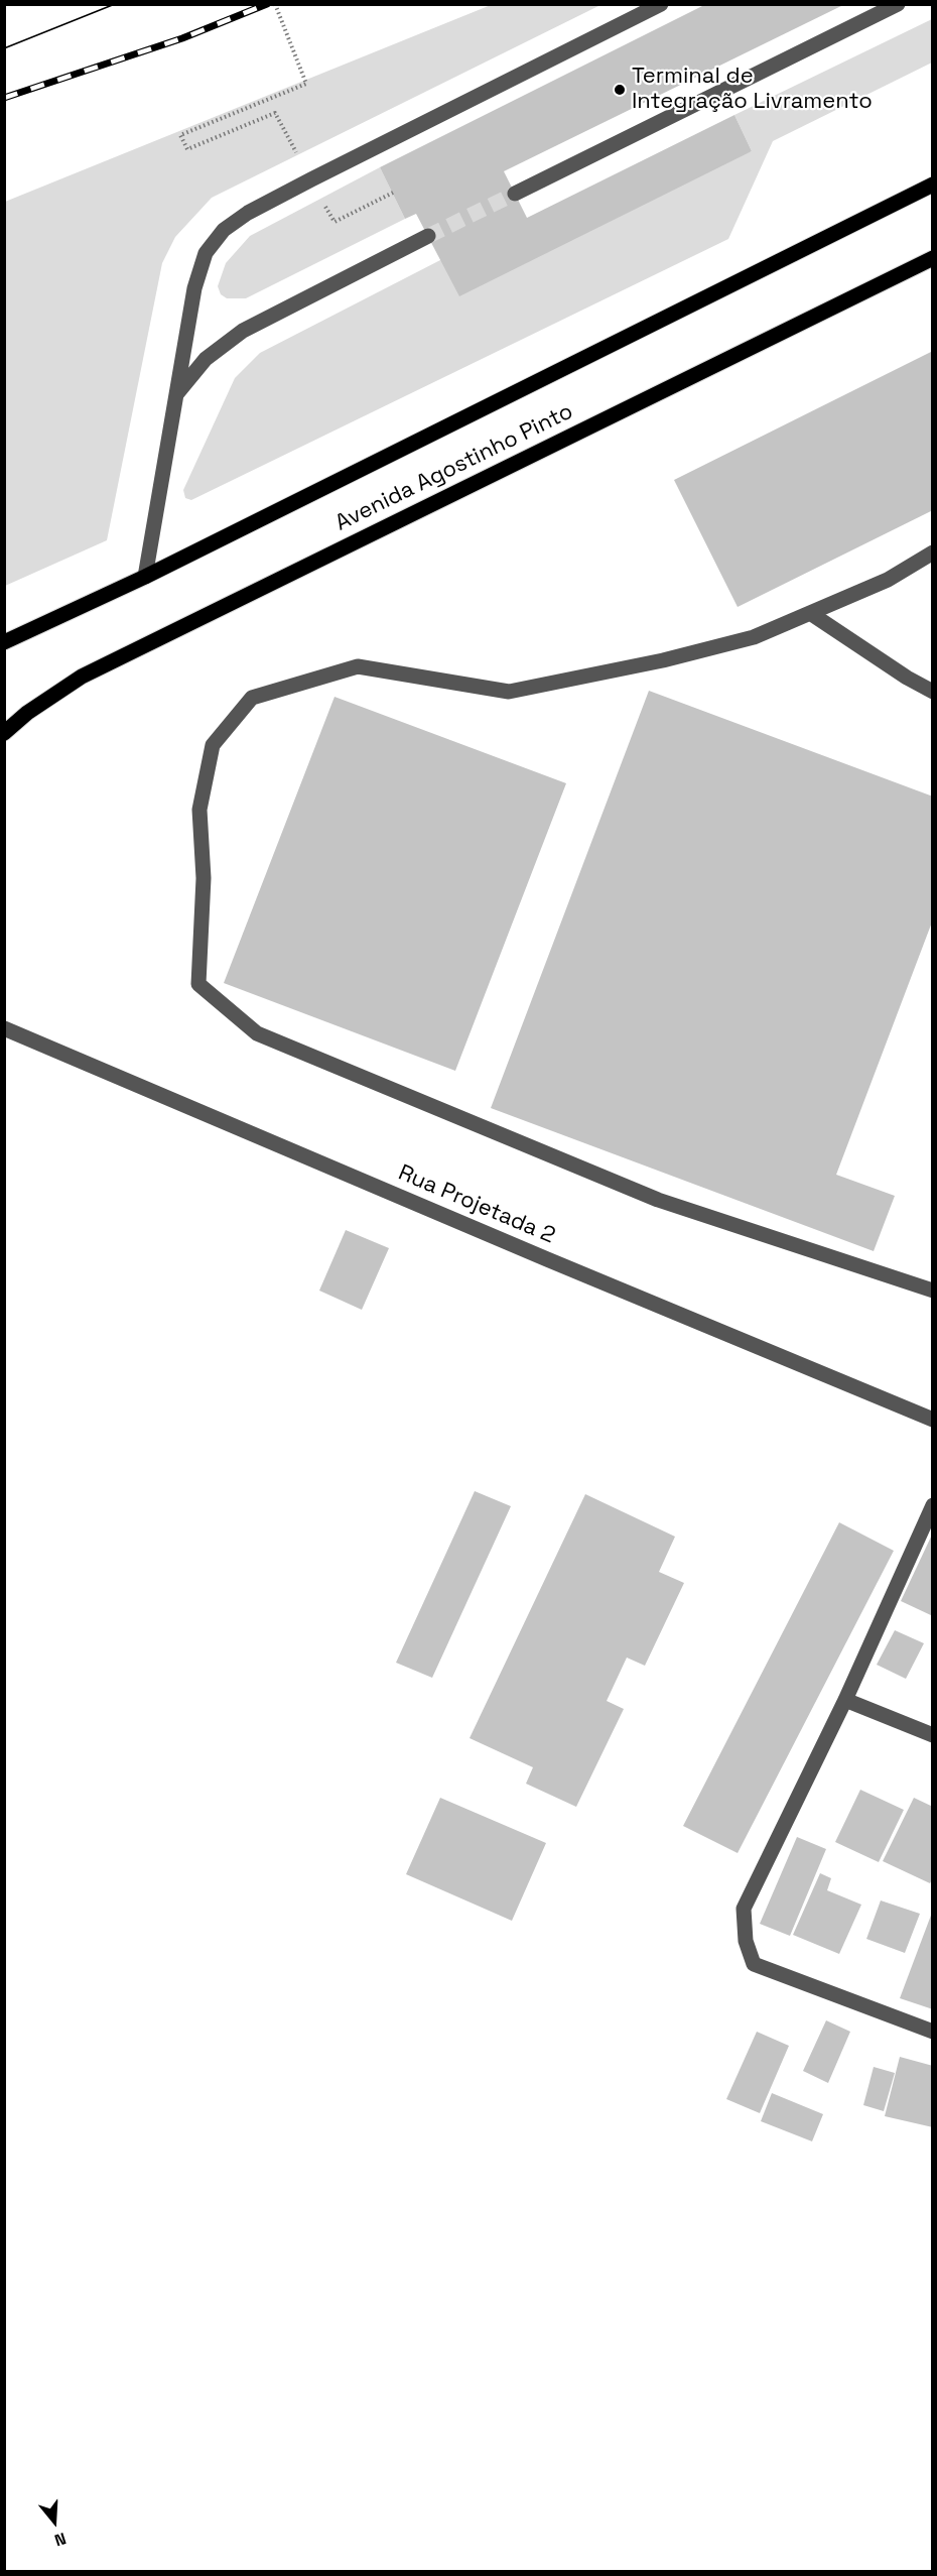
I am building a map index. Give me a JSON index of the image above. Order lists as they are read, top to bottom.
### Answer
{
  "streets": {
    "main road": ["Avenida Agostinho Pinto"],
    "street": ["Rua Projetada 2"]
  },
  "places": ["Terminal de Integração Livramento"],
  "north": "bottom"
}
